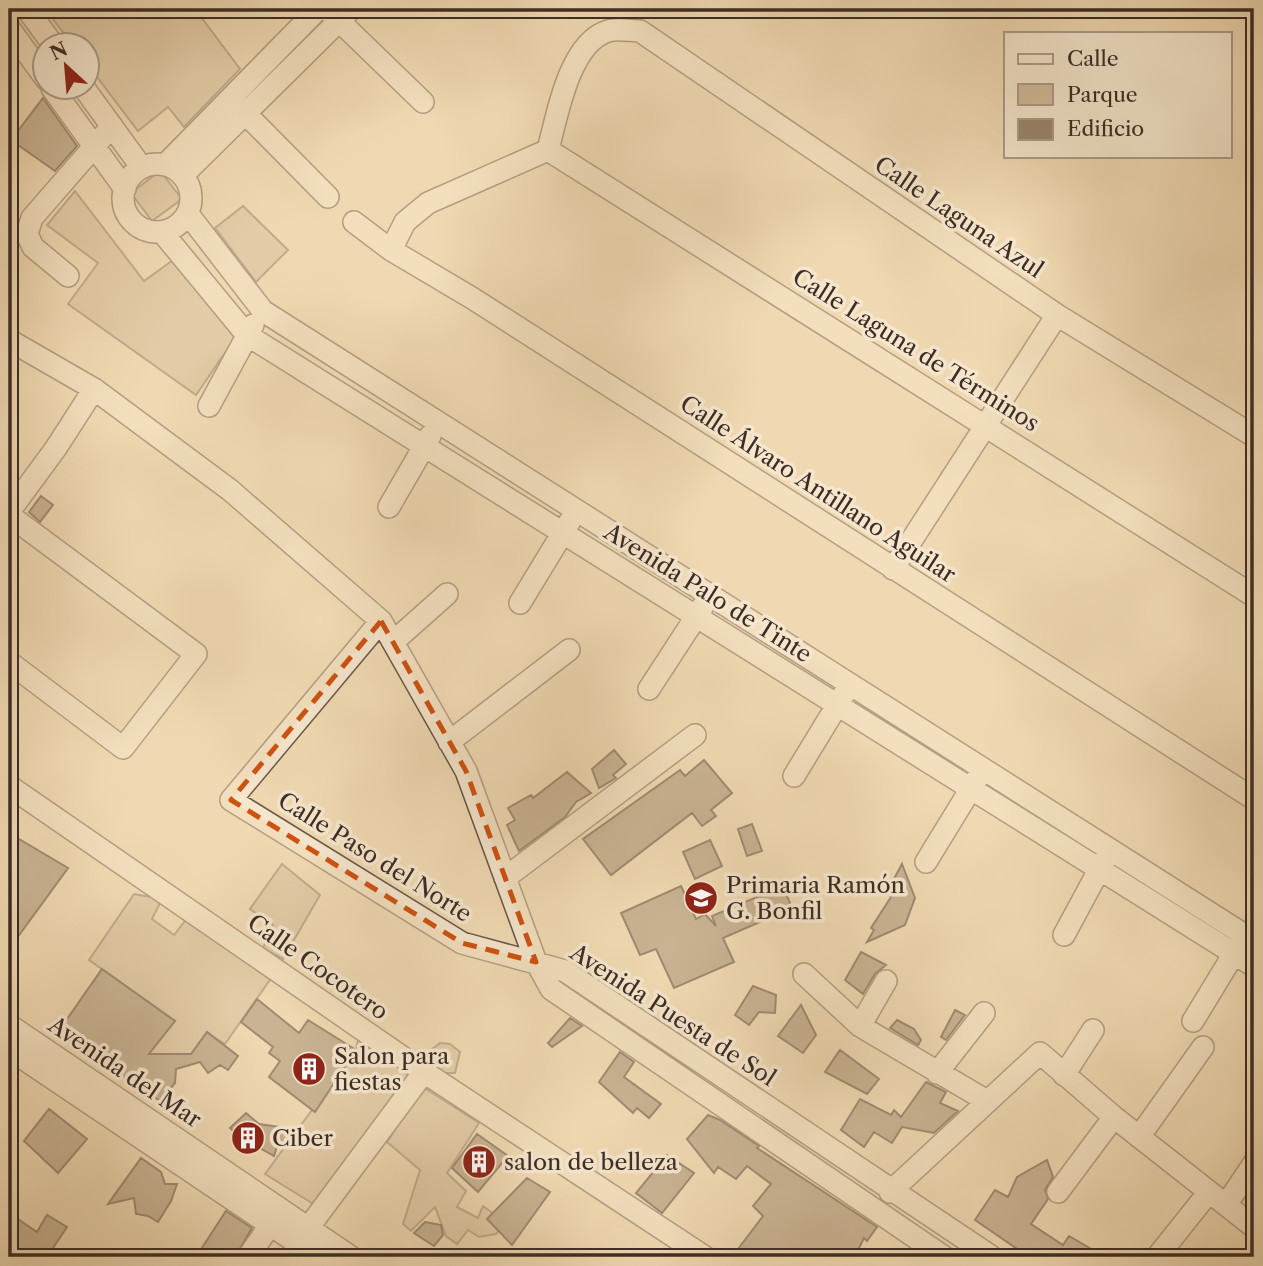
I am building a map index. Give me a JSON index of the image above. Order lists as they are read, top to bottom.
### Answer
{
  "streets": {
    "street": [
      "Calle Laguna Azul",
      "Calle Laguna de Términos",
      "Calle Álvaro Antillano Aguilar",
      "Avenida Palo de Tinte",
      "Calle Paso del Norte",
      "Calle Cocotero",
      "Avenida Puesta de Sol",
      "Avenida del Mar"
    ]
  },
  "crossings": [
    ["Calle Laguna Azul", "Calle Laguna de Términos"],
    ["Calle Paso del Norte", "Avenida Puesta de Sol"]
  ],
  "places": {
    "school or university": ["Primaria Ramón G. Bonfil"],
    "building": ["Salon para fiestas", "Ciber", "salon de belleza"]
  },
  "legend": ["Calle", "Parque", "Edificio"],
  "north": "top left"
}
